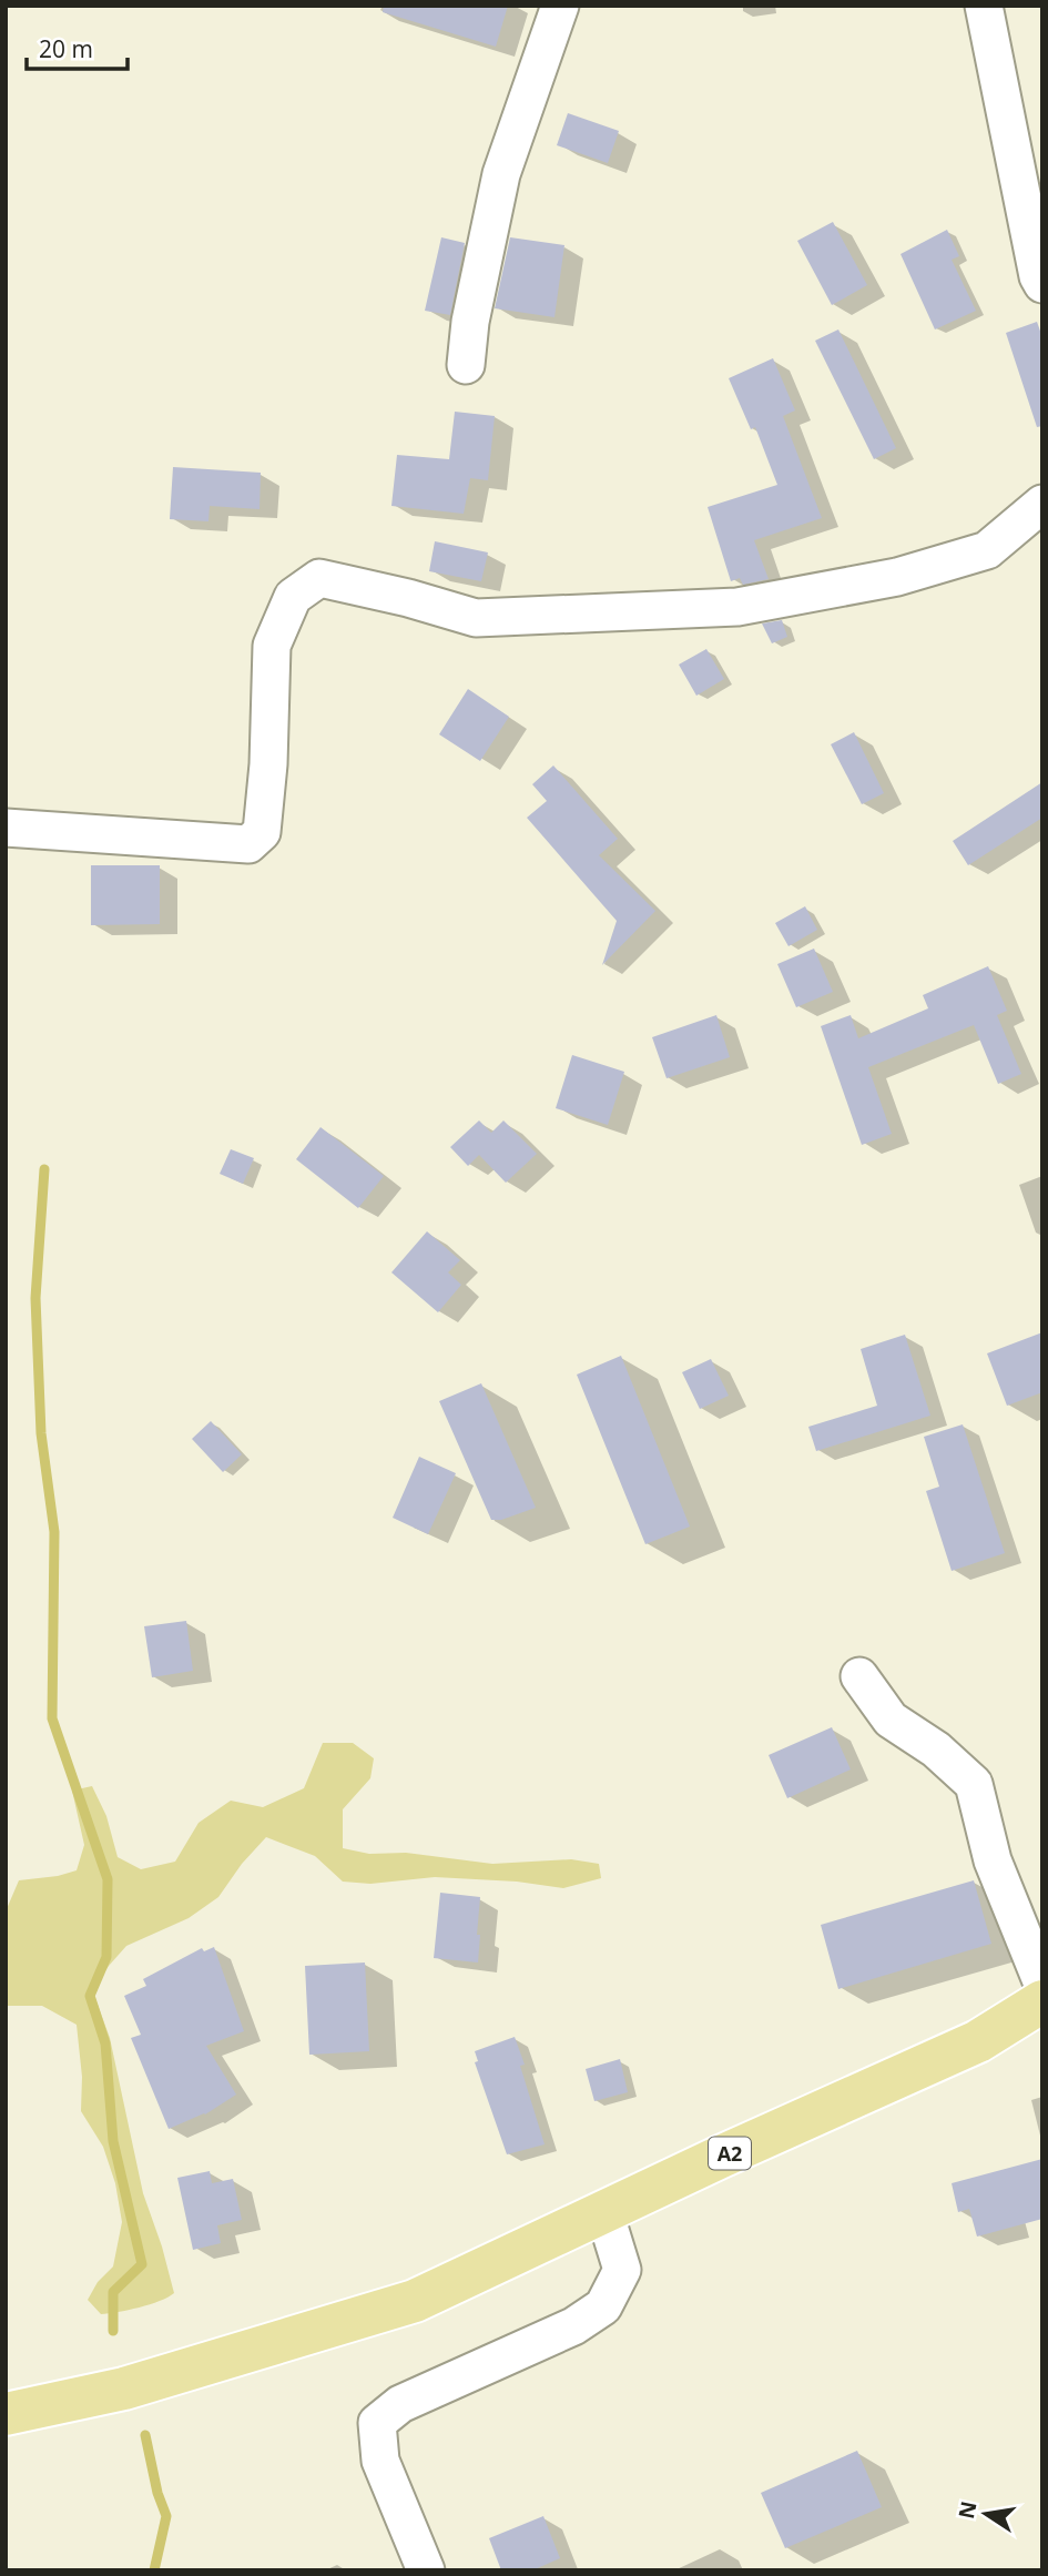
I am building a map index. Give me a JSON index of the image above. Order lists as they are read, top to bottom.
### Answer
{
  "streets": {
    "main road": ["A2"]
  },
  "scale_bar": "20 m",
  "north": "left"
}
